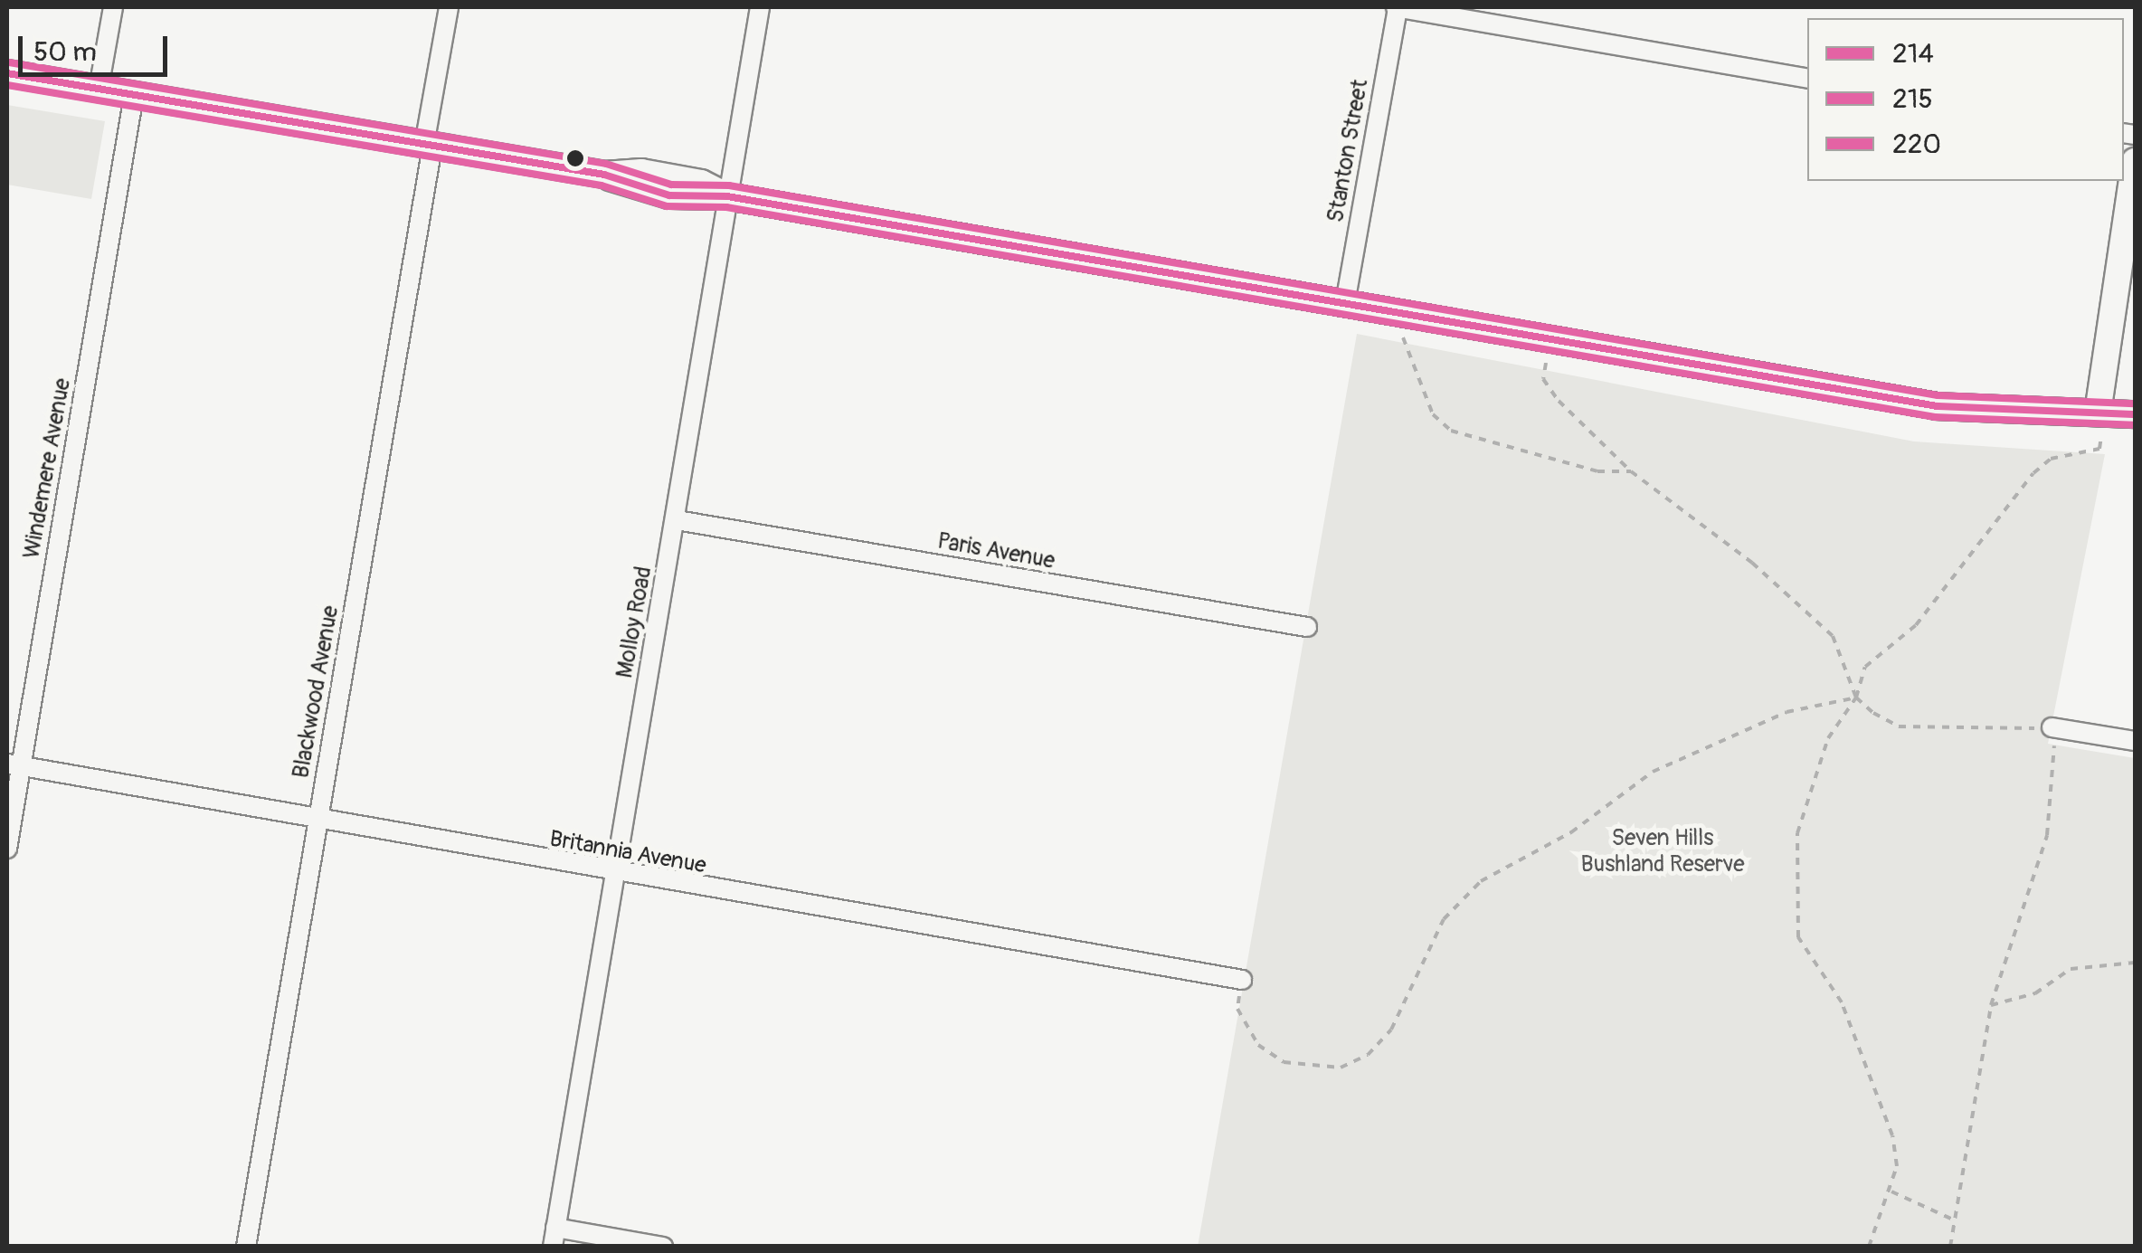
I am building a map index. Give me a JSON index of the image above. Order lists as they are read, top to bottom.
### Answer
{
  "streets": {
    "street": [
      "Stanton Street",
      "Windemere Avenue",
      "Paris Avenue",
      "Molloy Road",
      "Blackwood Avenue",
      "Britannia Avenue"
    ]
  },
  "crossings": [
    ["Windemere Avenue", "Britannia Avenue"],
    ["Paris Avenue", "Molloy Road"],
    ["Molloy Road", "Britannia Avenue"],
    ["Blackwood Avenue", "Britannia Avenue"]
  ],
  "parks": ["Seven Hills Bushland Reserve"],
  "lines": ["transit line 220", "transit line 214", "transit line 215"],
  "legend": ["214", "215", "220"],
  "scale_bar": "50 m"
}
